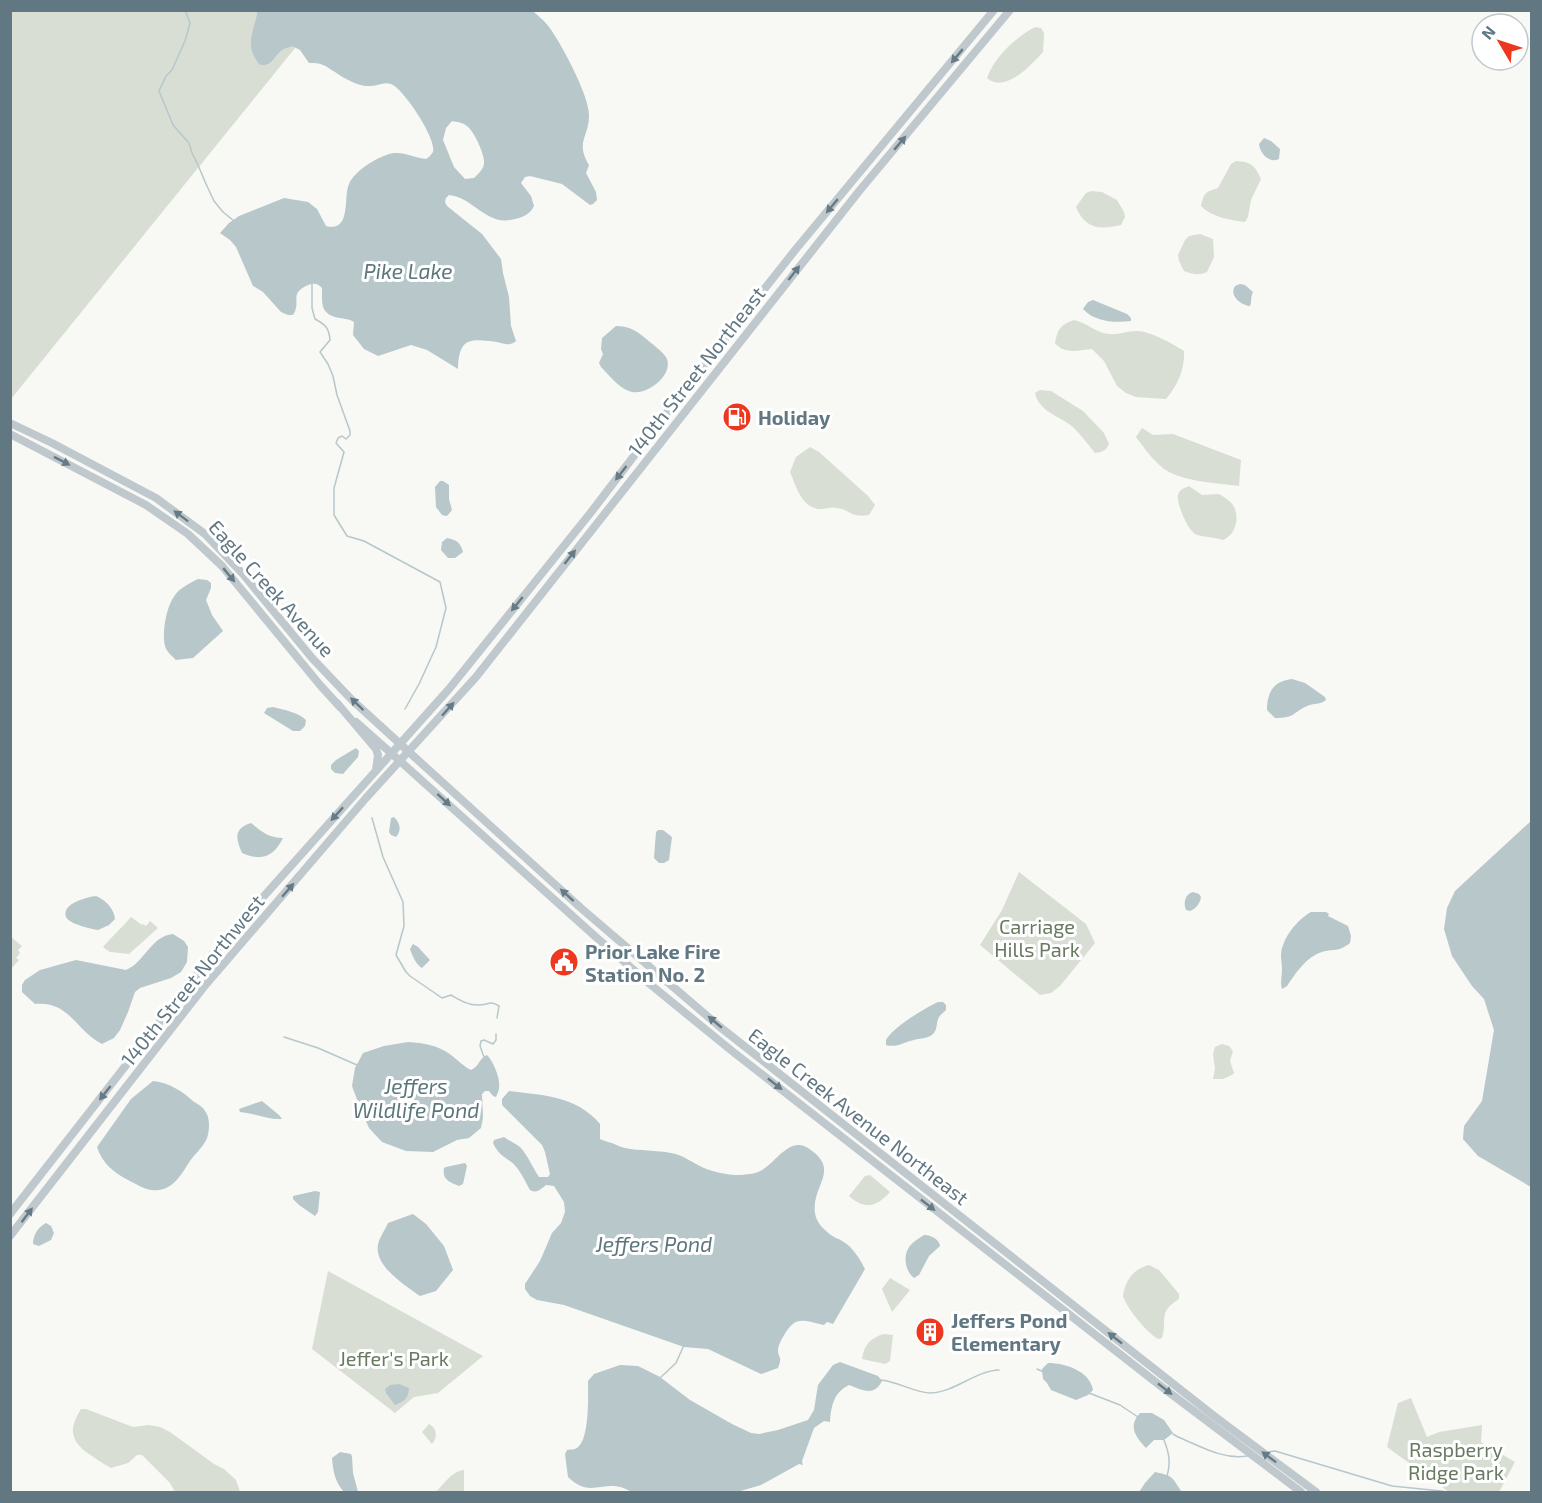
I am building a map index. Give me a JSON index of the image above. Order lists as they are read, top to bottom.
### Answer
{
  "streets": {
    "main road": [
      "140th Street Northeast",
      "Eagle Creek Avenue",
      "140th Street Northwest",
      "Eagle Creek Avenue Northeast"
    ]
  },
  "crossings": [
    ["140th Street Northeast", "Eagle Creek Avenue"],
    ["140th Street Northeast", "140th Street Northwest"],
    ["140th Street Northeast", "Eagle Creek Avenue Northeast"],
    ["Eagle Creek Avenue", "140th Street Northwest"],
    ["Eagle Creek Avenue", "Eagle Creek Avenue Northeast"],
    ["140th Street Northwest", "Eagle Creek Avenue Northeast"]
  ],
  "water": ["Pike Lake", "Jeffers Wildlife Pond", "Jeffers Pond"],
  "parks": ["Carriage Hills Park", "Jeffer's Park", "Raspberry Ridge Park"],
  "places": {
    "fuel station": ["Holiday"],
    "public building": ["Prior Lake Fire Station No. 2"],
    "building": ["Jeffers Pond Elementary"]
  },
  "north": "top left"
}
